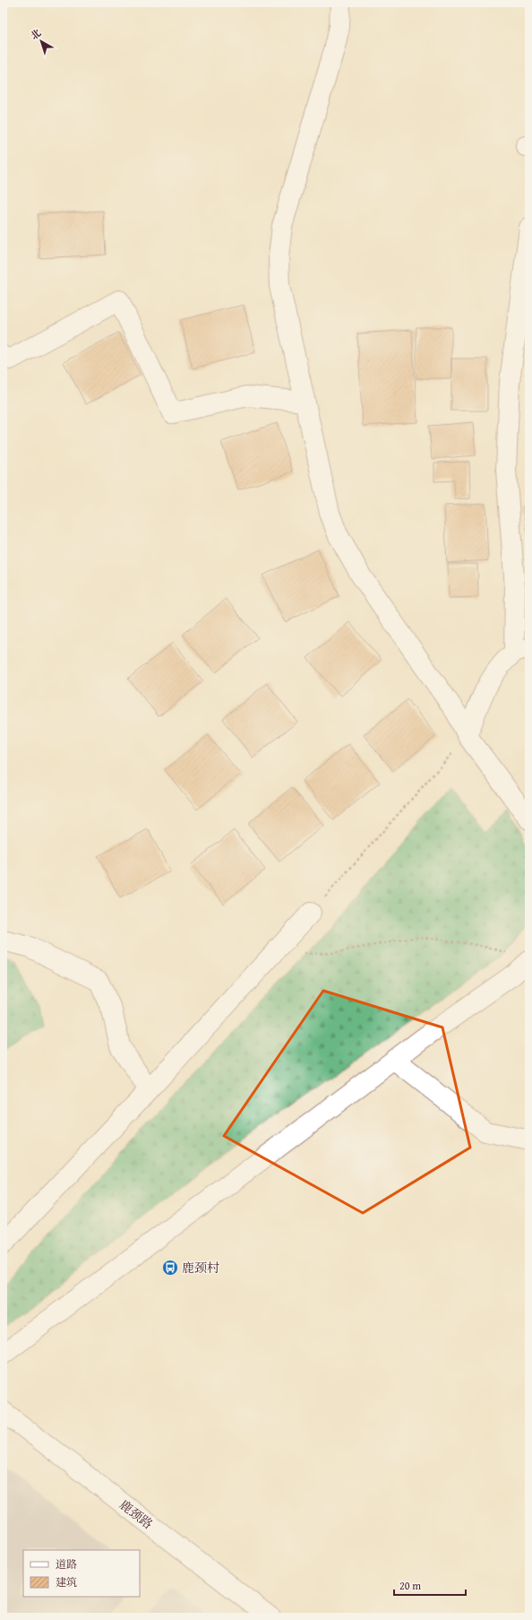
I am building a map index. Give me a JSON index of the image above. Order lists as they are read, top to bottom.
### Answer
{
  "streets": {
    "street": ["鹿颈路"]
  },
  "places": {
    "bus stop": ["鹿颈村"]
  },
  "legend": ["道路", "建筑"],
  "scale_bar": "20 m",
  "north": "top left"
}
